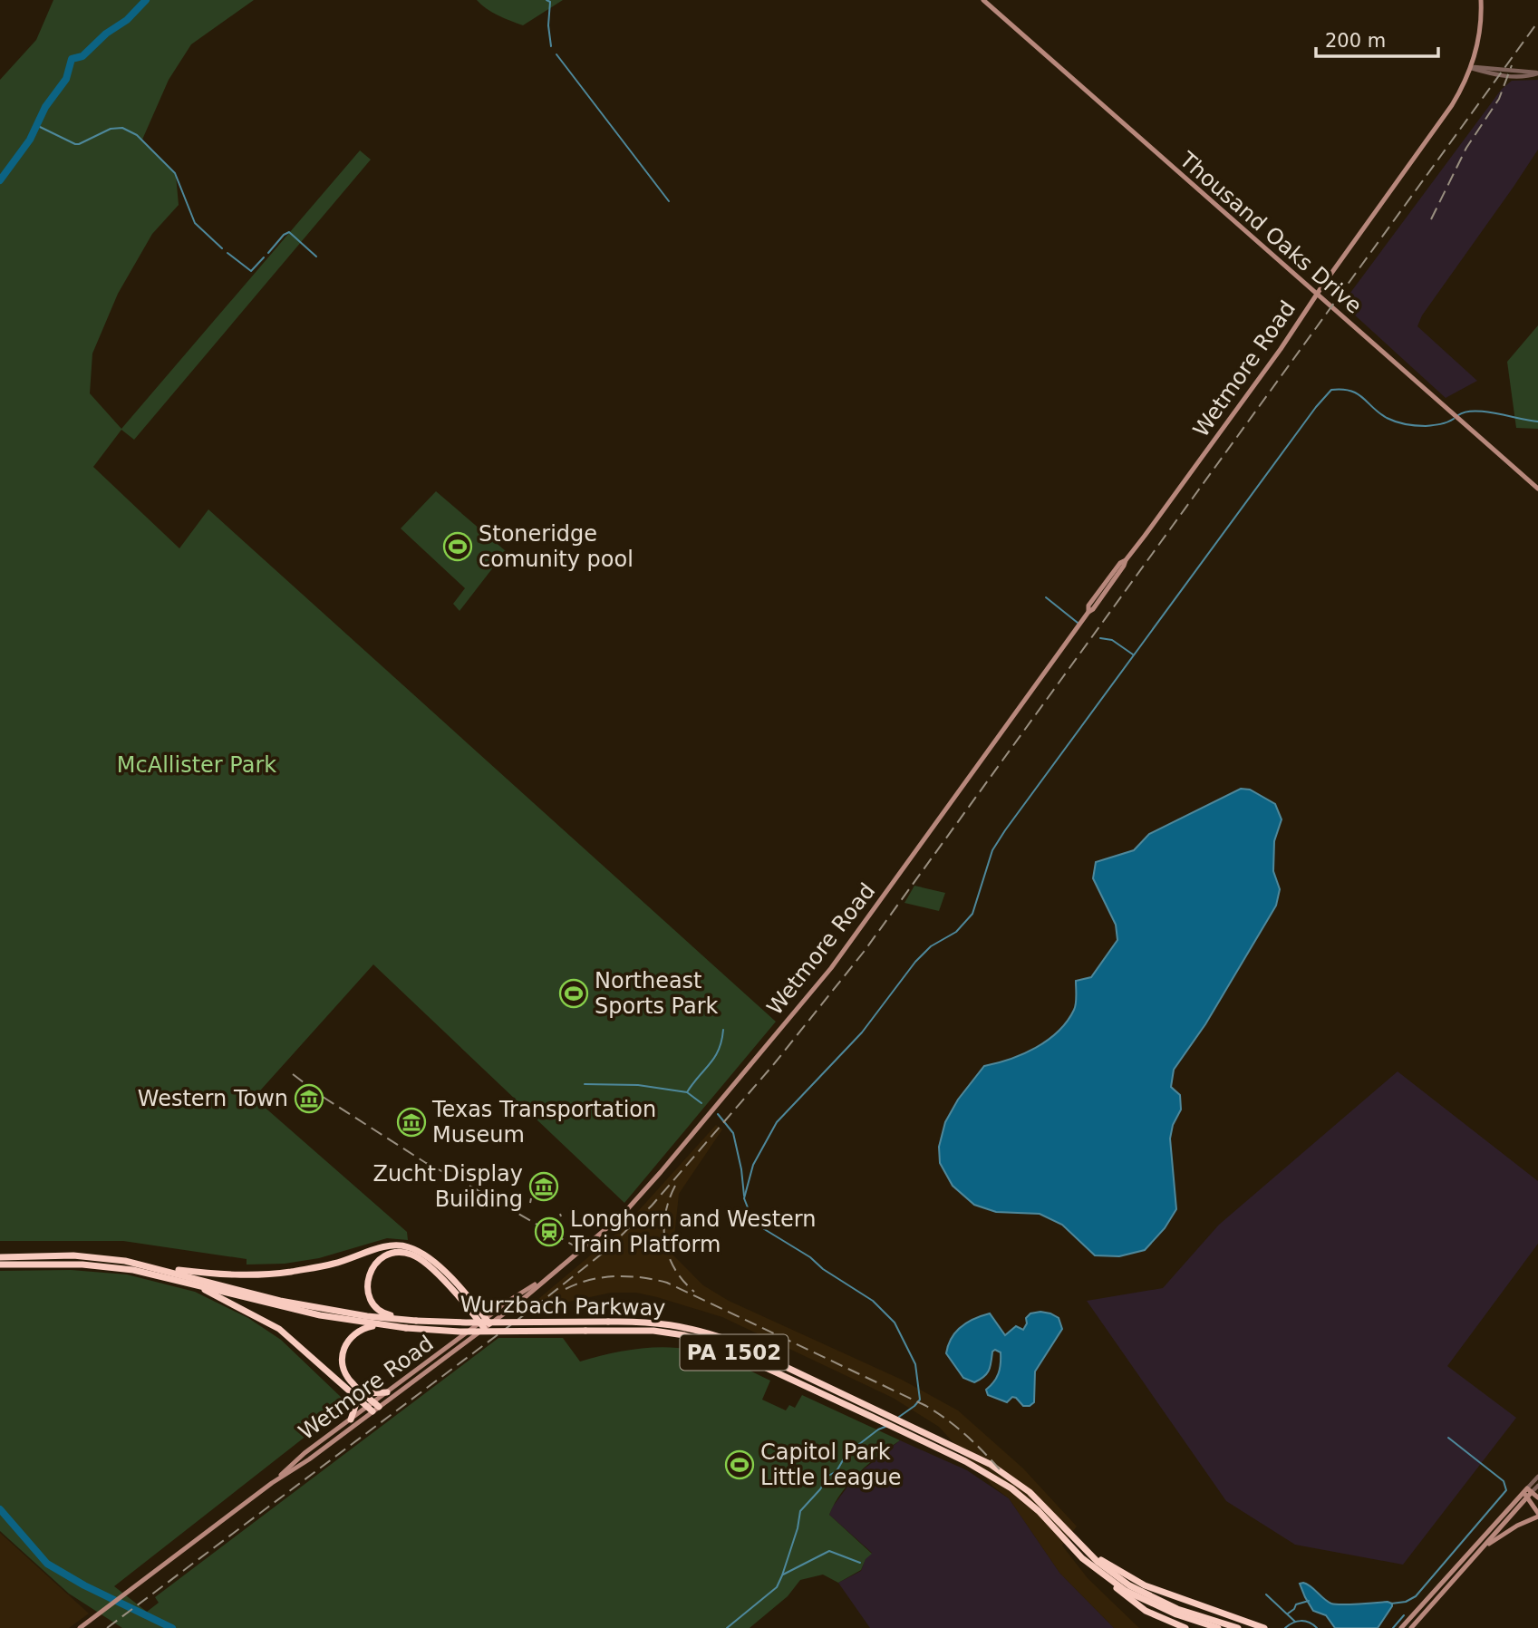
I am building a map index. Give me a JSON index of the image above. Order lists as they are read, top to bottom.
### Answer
{
  "streets": {
    "highway": ["Wurzbach Parkway", "PA 1502"],
    "main road": ["Thousand Oaks Drive", "Wetmore Road"]
  },
  "crossings": [
    ["Thousand Oaks Drive", "Wetmore Road"]
  ],
  "parks": ["McAllister Park"],
  "places": {
    "sports": ["Stoneridge comunity pool", "Northeast Sports Park", "Capitol Park Little League"],
    "museum": ["Western Town", "Texas Transportation Museum", "Zucht Display Building"],
    "station": ["Longhorn and Western Train Platform"]
  },
  "scale_bar": "200 m"
}
